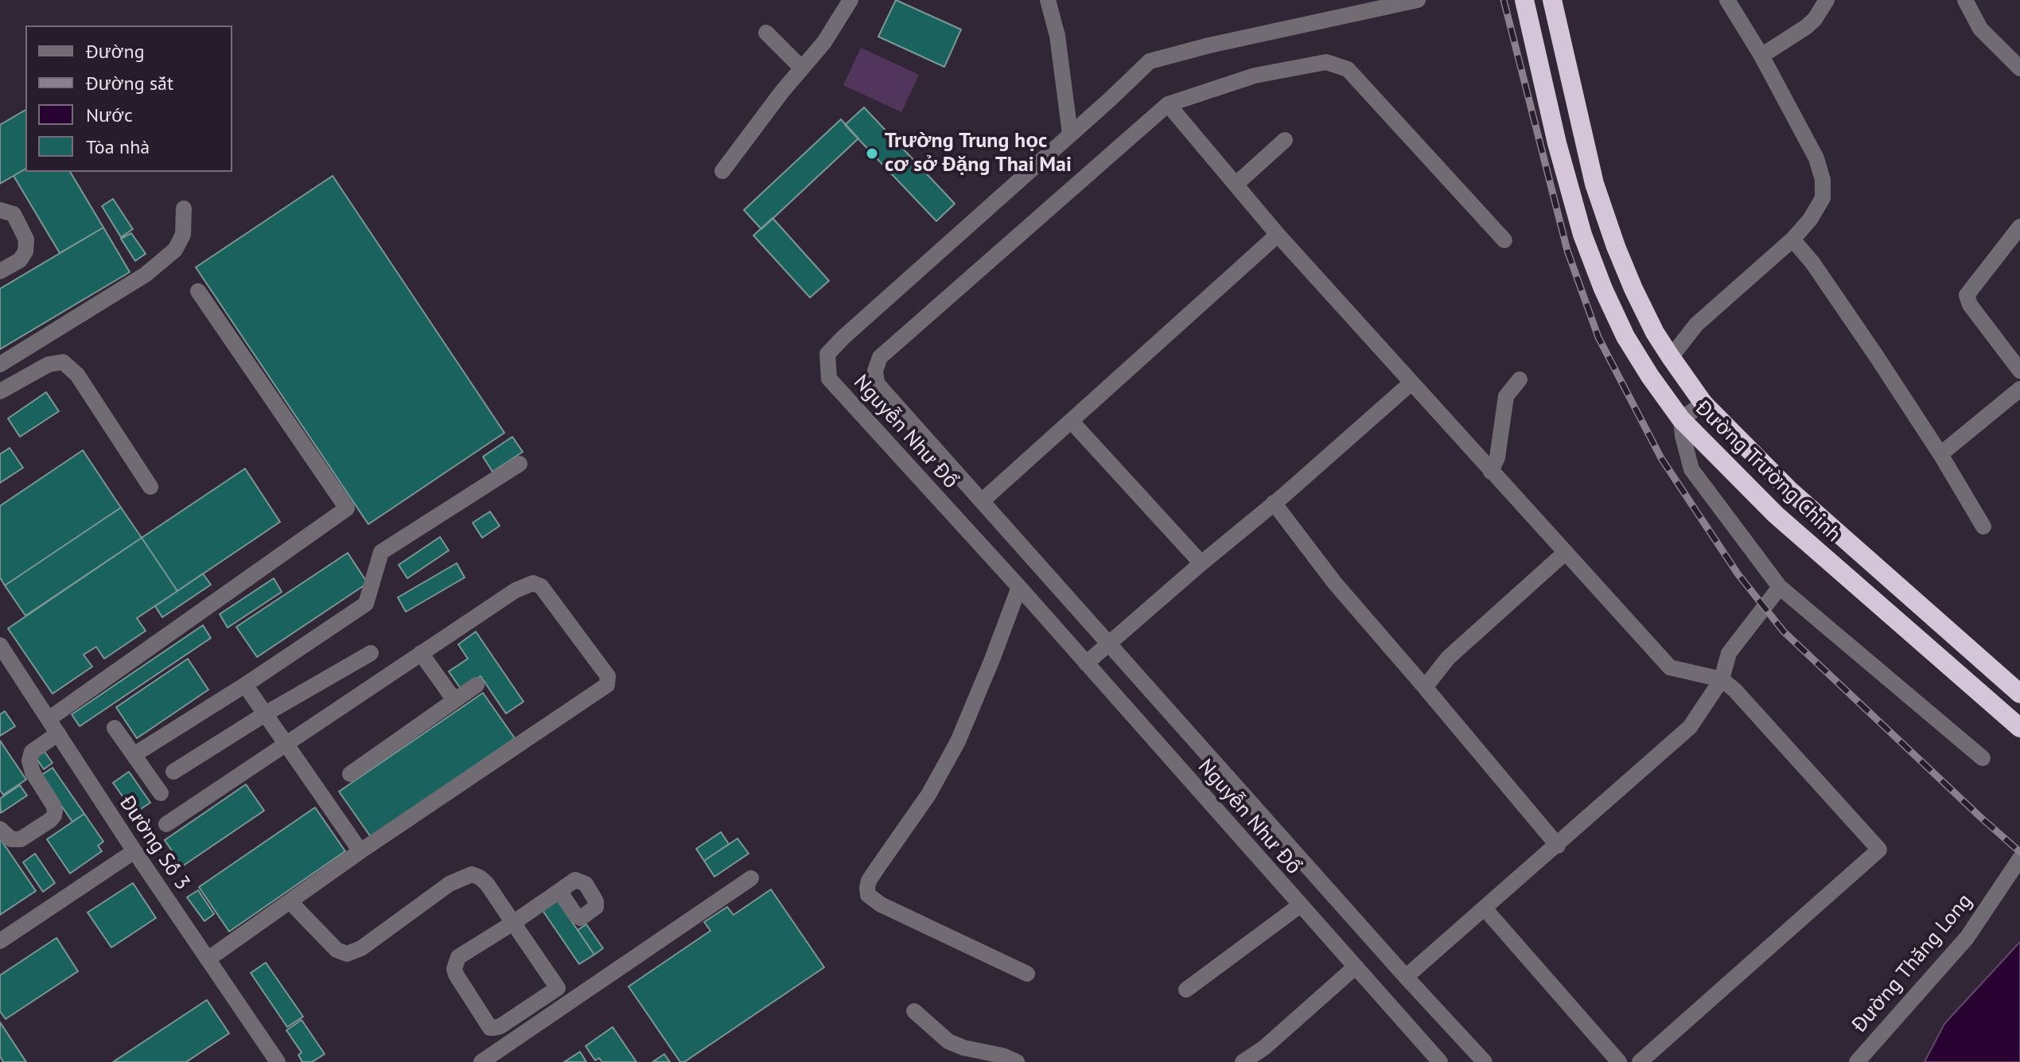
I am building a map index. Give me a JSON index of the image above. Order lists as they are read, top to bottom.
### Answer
{
  "streets": {
    "highway": ["Đường Trường Chinh"],
    "street": ["Nguyễn Như Đổ", "Đường Số 3", "Đường Thăng Long"]
  },
  "places": ["Trường Trung học cơ sở Đặng Thai Mai"],
  "legend": [
    "Đường",
    "Đường sắt",
    "Nước",
    "Tòa nhà"
  ]
}
